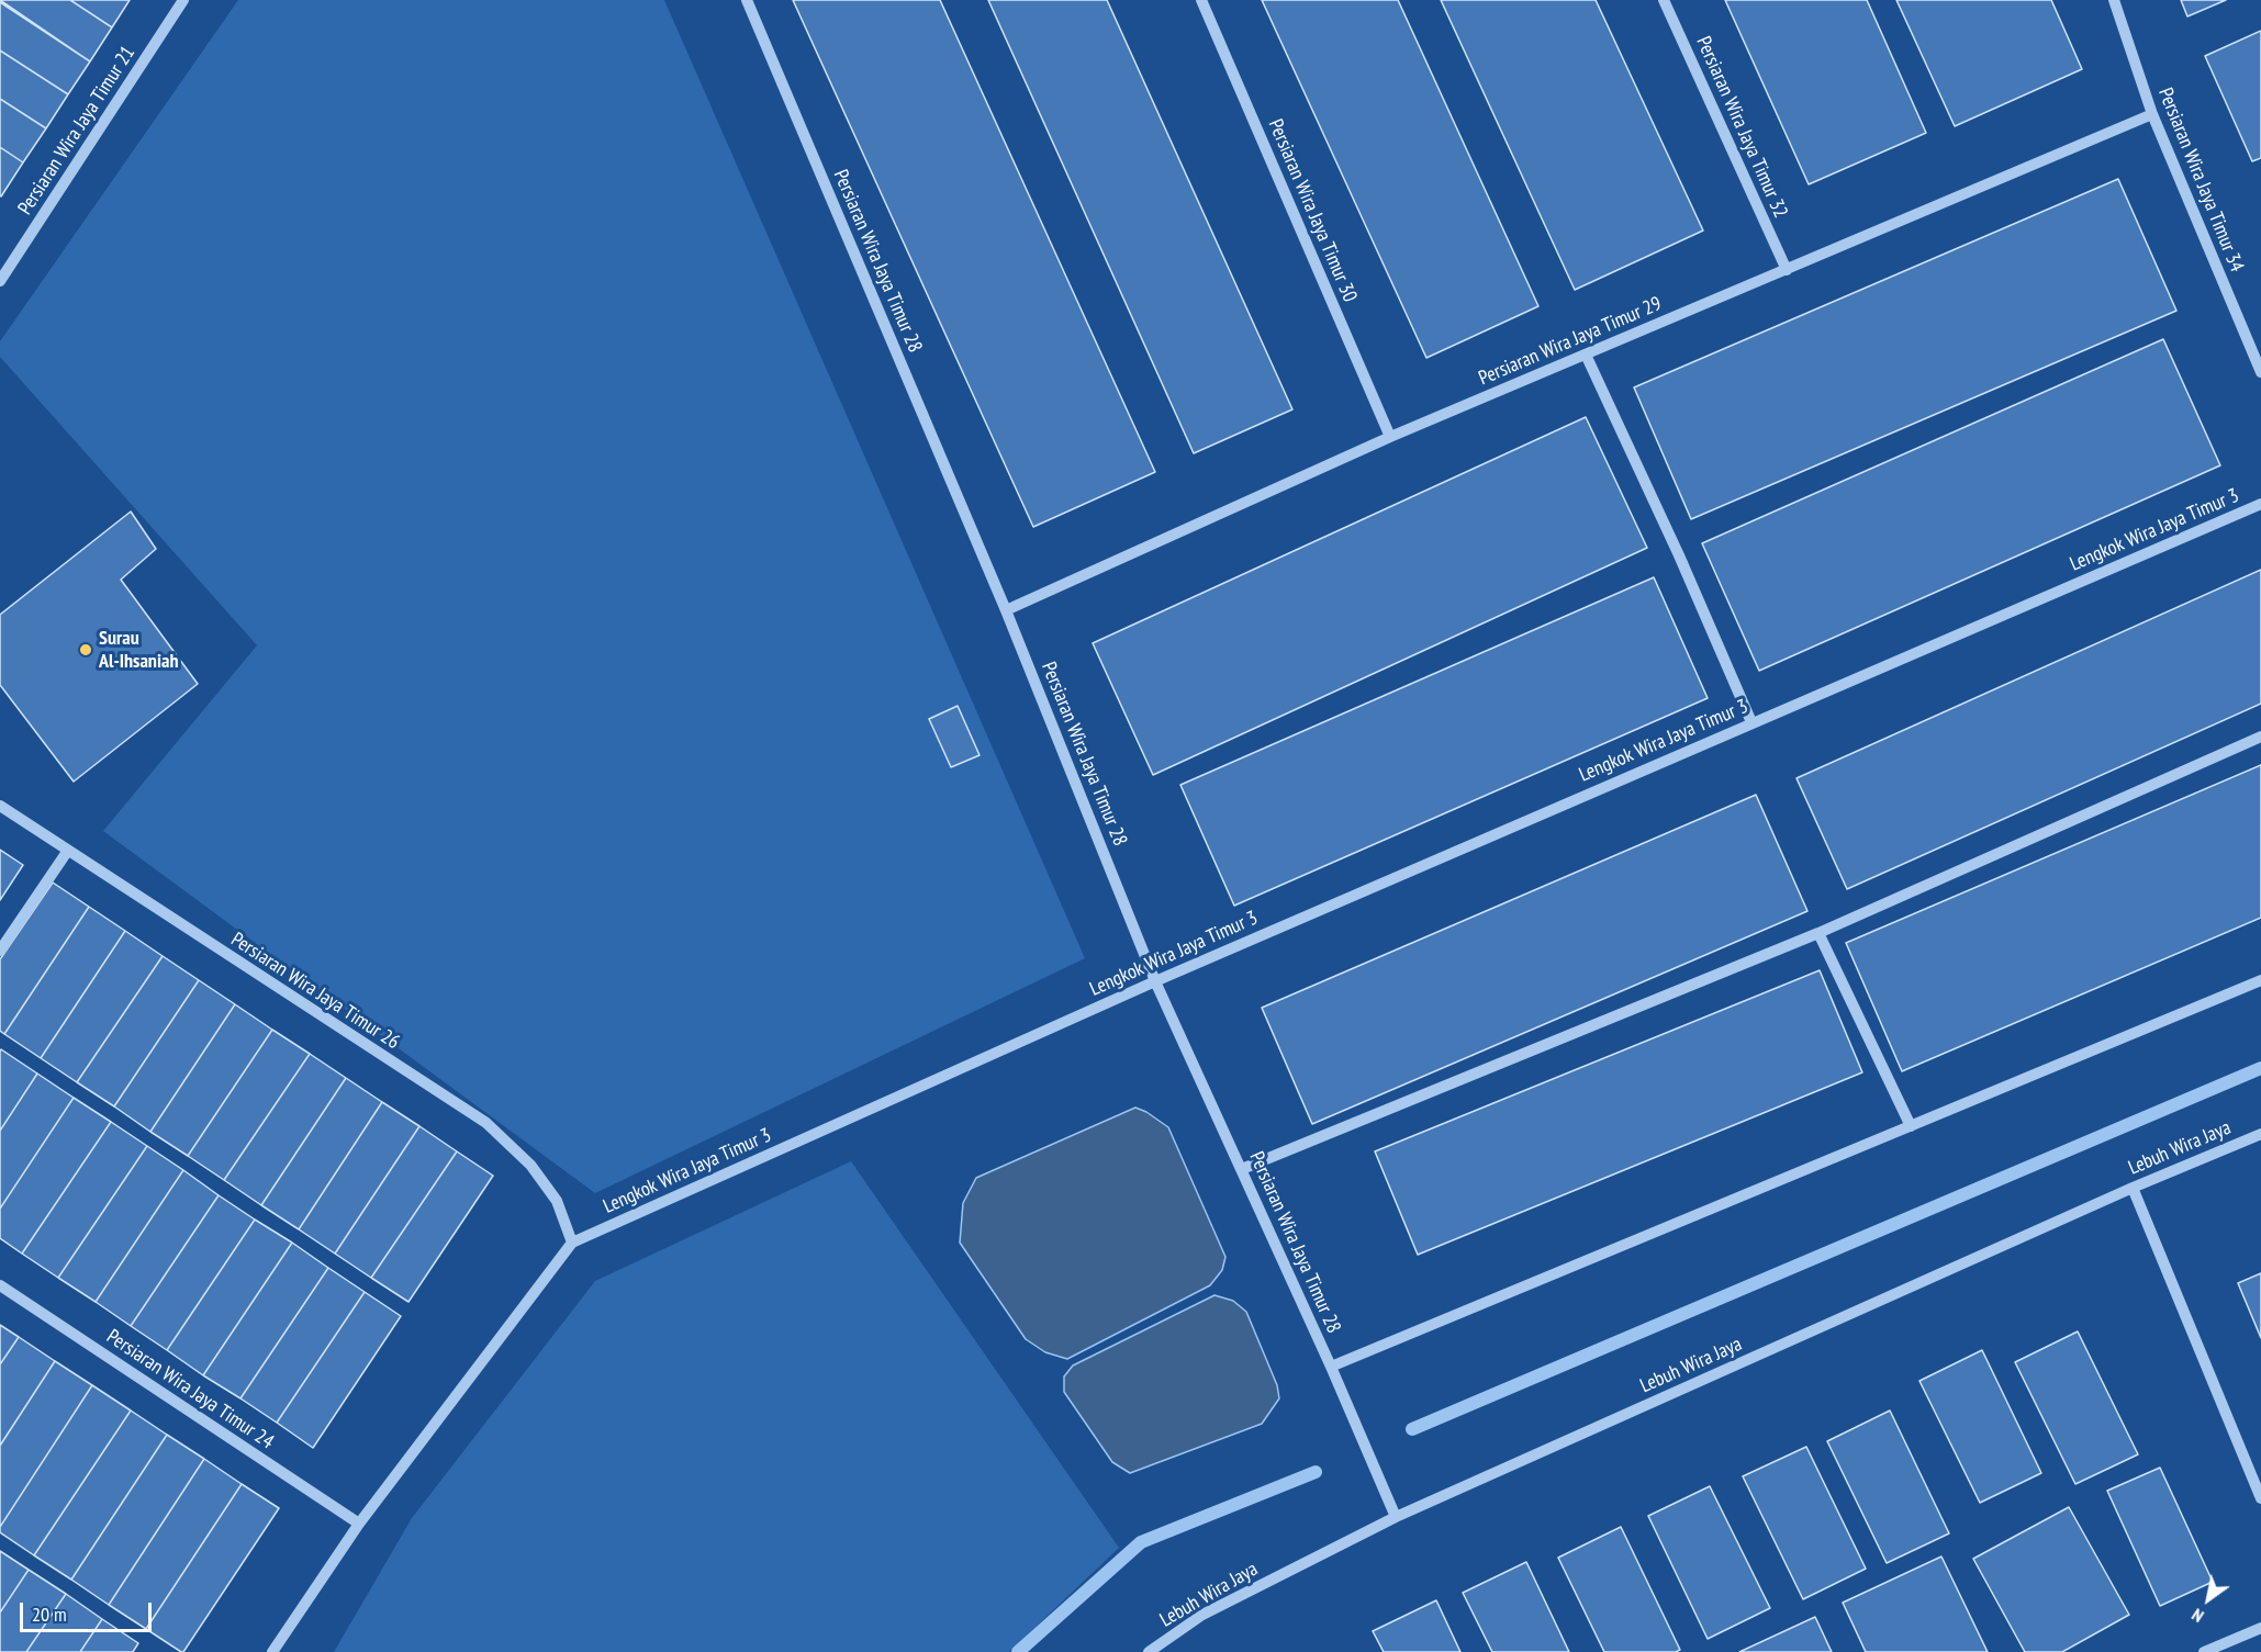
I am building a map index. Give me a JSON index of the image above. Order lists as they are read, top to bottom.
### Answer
{
  "streets": {
    "street": [
      "Persiaran Wira Jaya Timur 32",
      "Persiaran Wira Jaya Timur 21",
      "Persiaran Wira Jaya Timur 34",
      "Persiaran Wira Jaya Timur 30",
      "Persiaran Wira Jaya Timur 28",
      "Persiaran Wira Jaya Timur 29",
      "Lengkok Wira Jaya Timur 3",
      "Persiaran Wira Jaya Timur 26",
      "Lebuh Wira Jaya",
      "Persiaran Wira Jaya Timur 24"
    ]
  },
  "crossings": [
    ["Persiaran Wira Jaya Timur 32", "Persiaran Wira Jaya Timur 29"],
    ["Persiaran Wira Jaya Timur 34", "Persiaran Wira Jaya Timur 29"],
    ["Persiaran Wira Jaya Timur 30", "Persiaran Wira Jaya Timur 29"],
    ["Persiaran Wira Jaya Timur 28", "Persiaran Wira Jaya Timur 29"],
    ["Persiaran Wira Jaya Timur 28", "Lengkok Wira Jaya Timur 3"],
    ["Persiaran Wira Jaya Timur 28", "Lebuh Wira Jaya"],
    ["Lengkok Wira Jaya Timur 3", "Persiaran Wira Jaya Timur 26"],
    ["Lengkok Wira Jaya Timur 3", "Persiaran Wira Jaya Timur 24"]
  ],
  "places": ["Surau Al-Ihsaniah"],
  "scale_bar": "20 m",
  "north": "bottom left"
}
